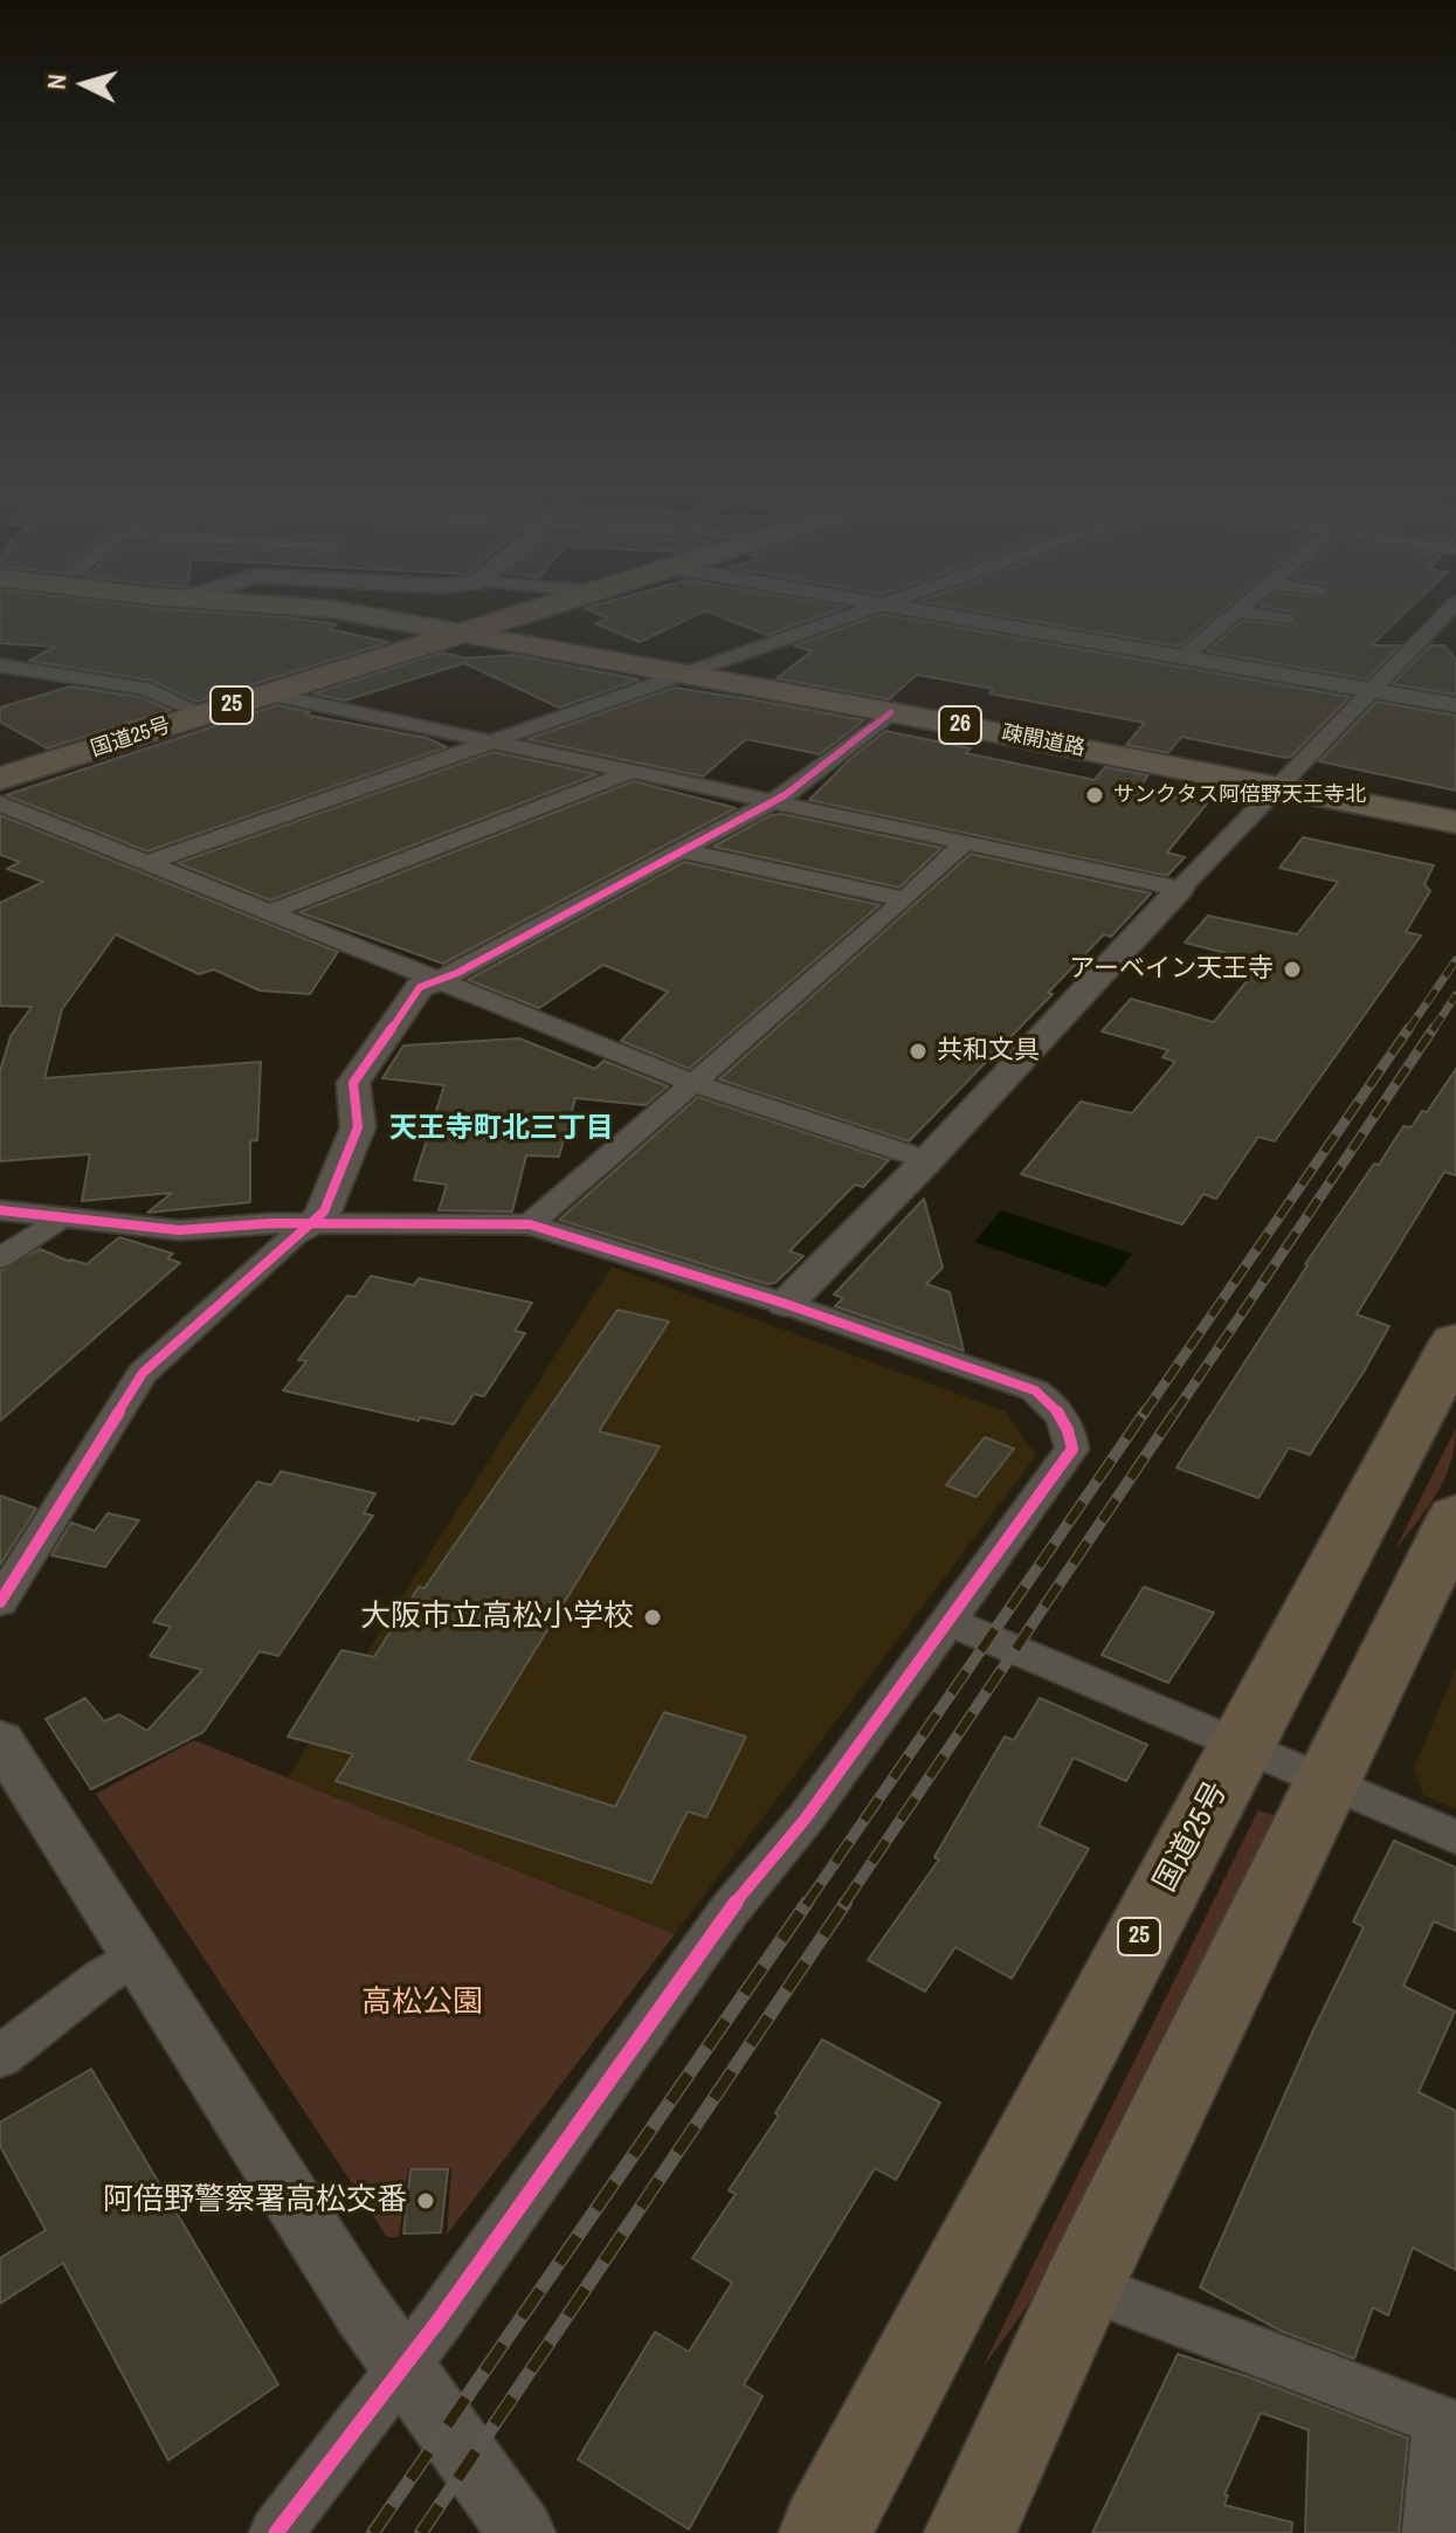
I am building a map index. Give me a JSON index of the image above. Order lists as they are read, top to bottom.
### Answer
{
  "streets": {
    "highway": ["25", "国道25号"],
    "main road": ["26", "疎開道路"]
  },
  "crossings": [
    ["国道25号", "疎開道路"]
  ],
  "districts": ["天王寺町北三丁目"],
  "parks": ["高松公園"],
  "places": [
    "サンクタス阿倍野天王寺北",
    "アーベイン天王寺",
    "共和文具",
    "大阪市立高松小学校",
    "阿倍野警察署高松交番"
  ],
  "north": "left"
}
